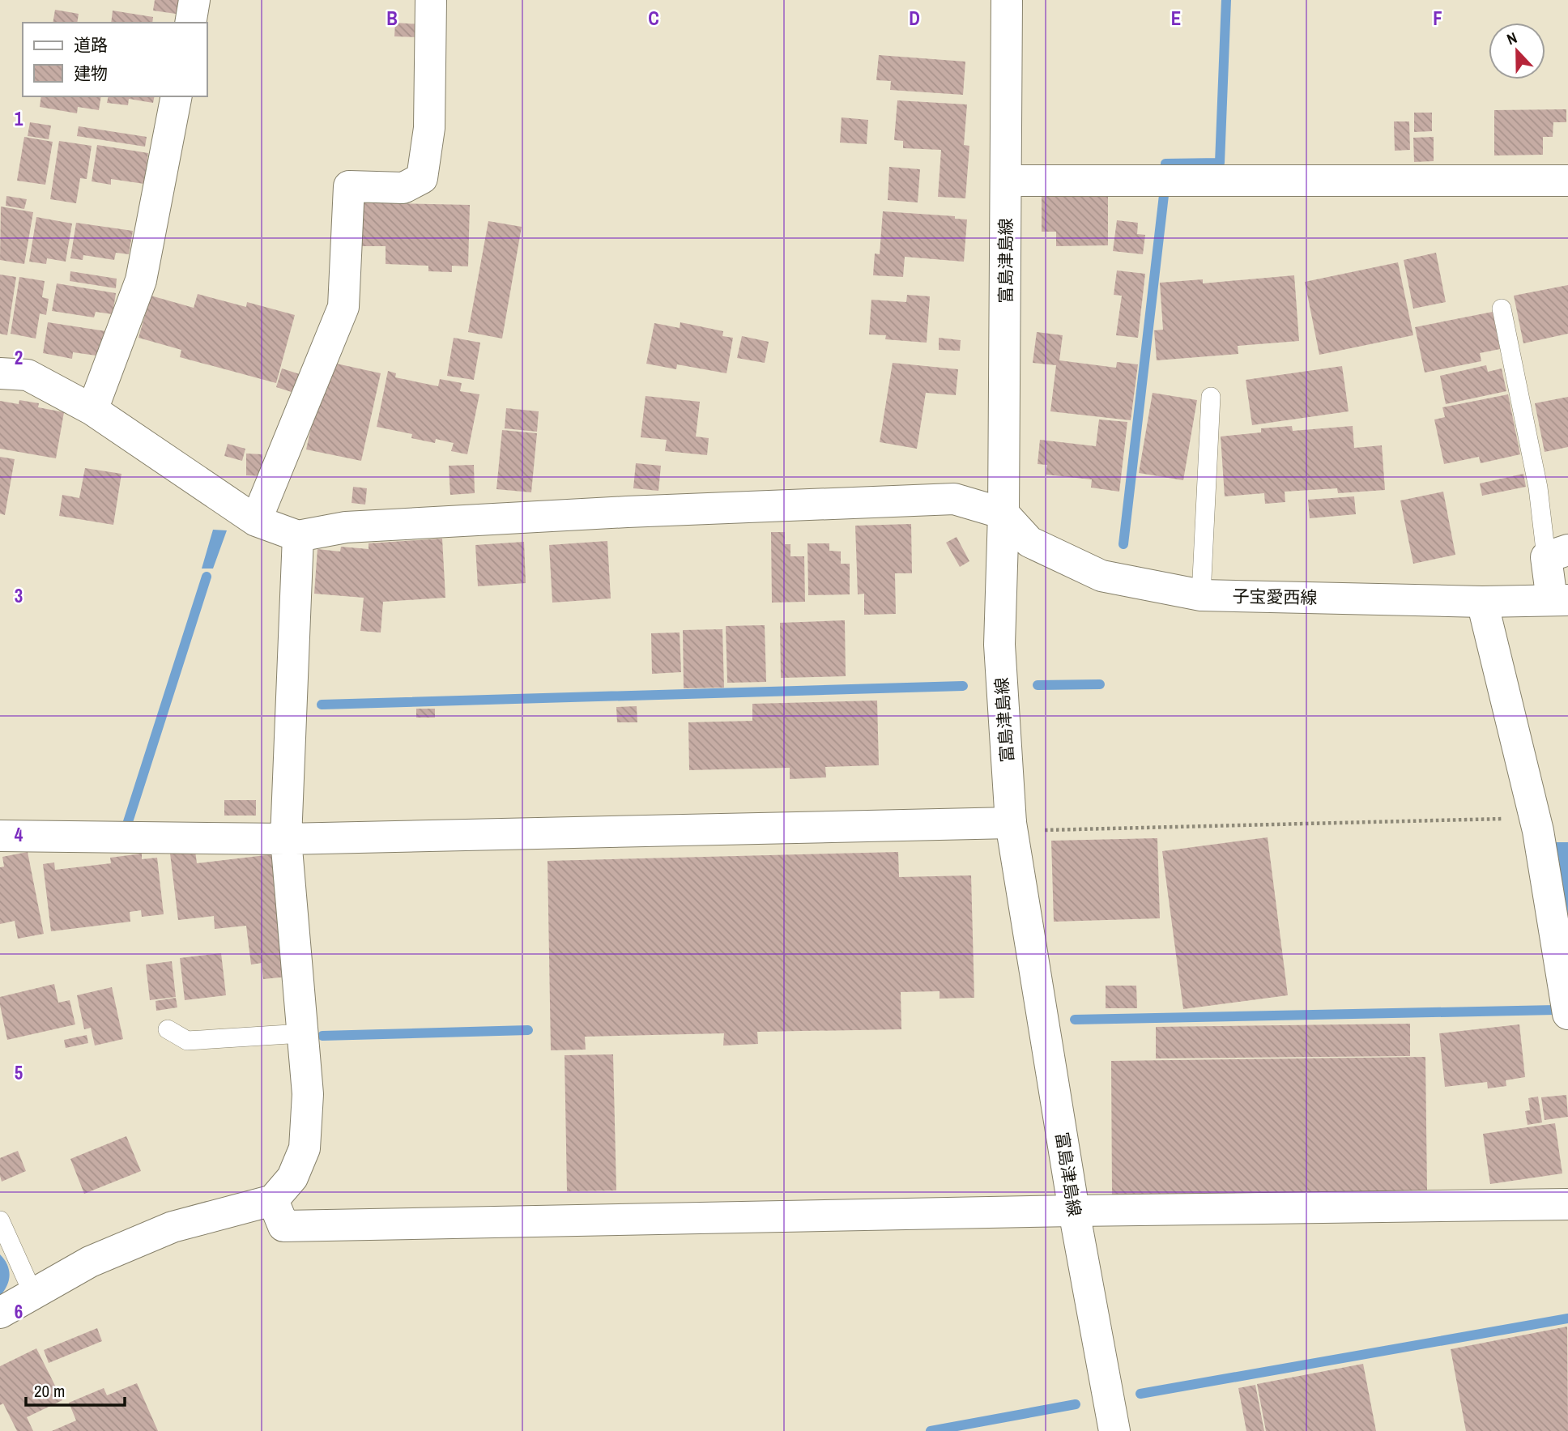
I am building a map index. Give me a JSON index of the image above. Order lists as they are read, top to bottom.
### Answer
{
  "streets": {
    "street": ["富島津島線", "子宝愛西線"]
  },
  "crossings": [
    ["富島津島線", "子宝愛西線"]
  ],
  "legend": ["道路", "建物"],
  "scale_bar": "20 m",
  "north": "top",
  "grid": {
    "columns": [
      "B",
      "C",
      "D",
      "E",
      "F"
    ],
    "rows": [
      "1",
      "2",
      "3",
      "4",
      "5",
      "6"
    ]
  }
}
